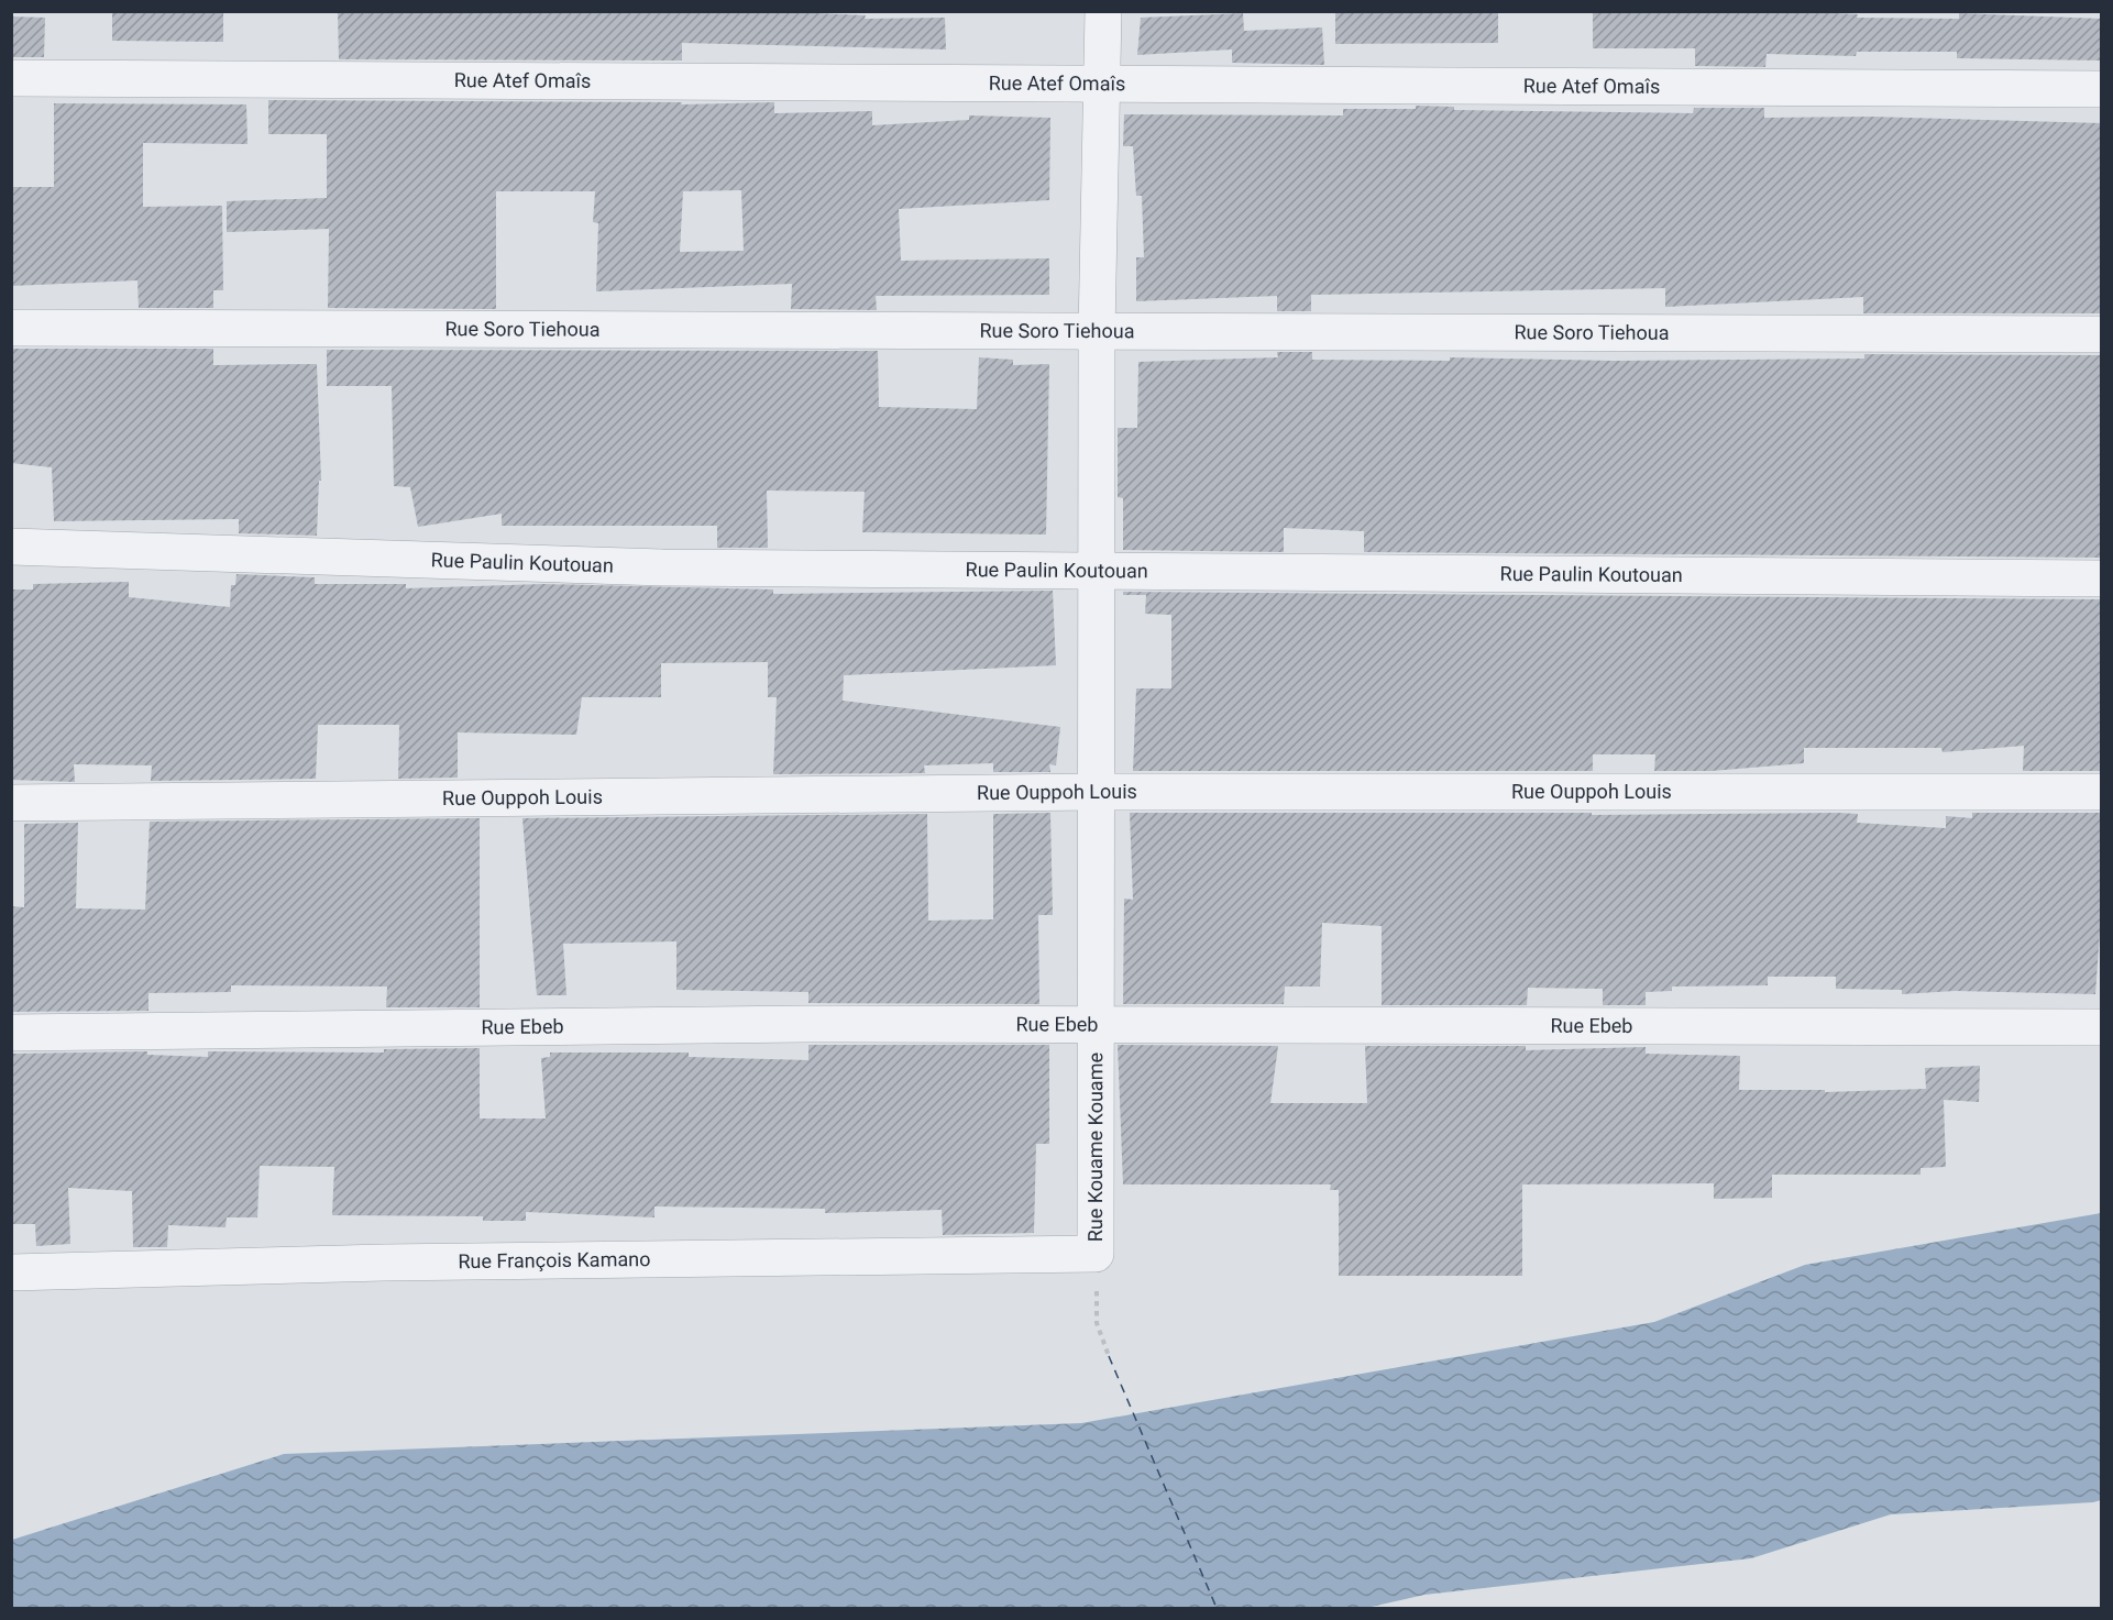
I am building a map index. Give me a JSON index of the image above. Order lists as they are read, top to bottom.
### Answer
{
  "streets": {
    "street": [
      "Rue Atef Omaîs",
      "Rue Soro Tiehoua",
      "Rue Paulin Koutouan",
      "Rue Ouppoh Louis",
      "Rue Ebeb",
      "Rue Kouame Kouame",
      "Rue François Kamano"
    ]
  },
  "crossings": [
    ["Rue Atef Omaîs", "Rue Kouame Kouame"],
    ["Rue Soro Tiehoua", "Rue Kouame Kouame"],
    ["Rue Paulin Koutouan", "Rue Kouame Kouame"],
    ["Rue Ouppoh Louis", "Rue Kouame Kouame"],
    ["Rue Ebeb", "Rue Kouame Kouame"],
    ["Rue Kouame Kouame", "Rue François Kamano"]
  ]
}
